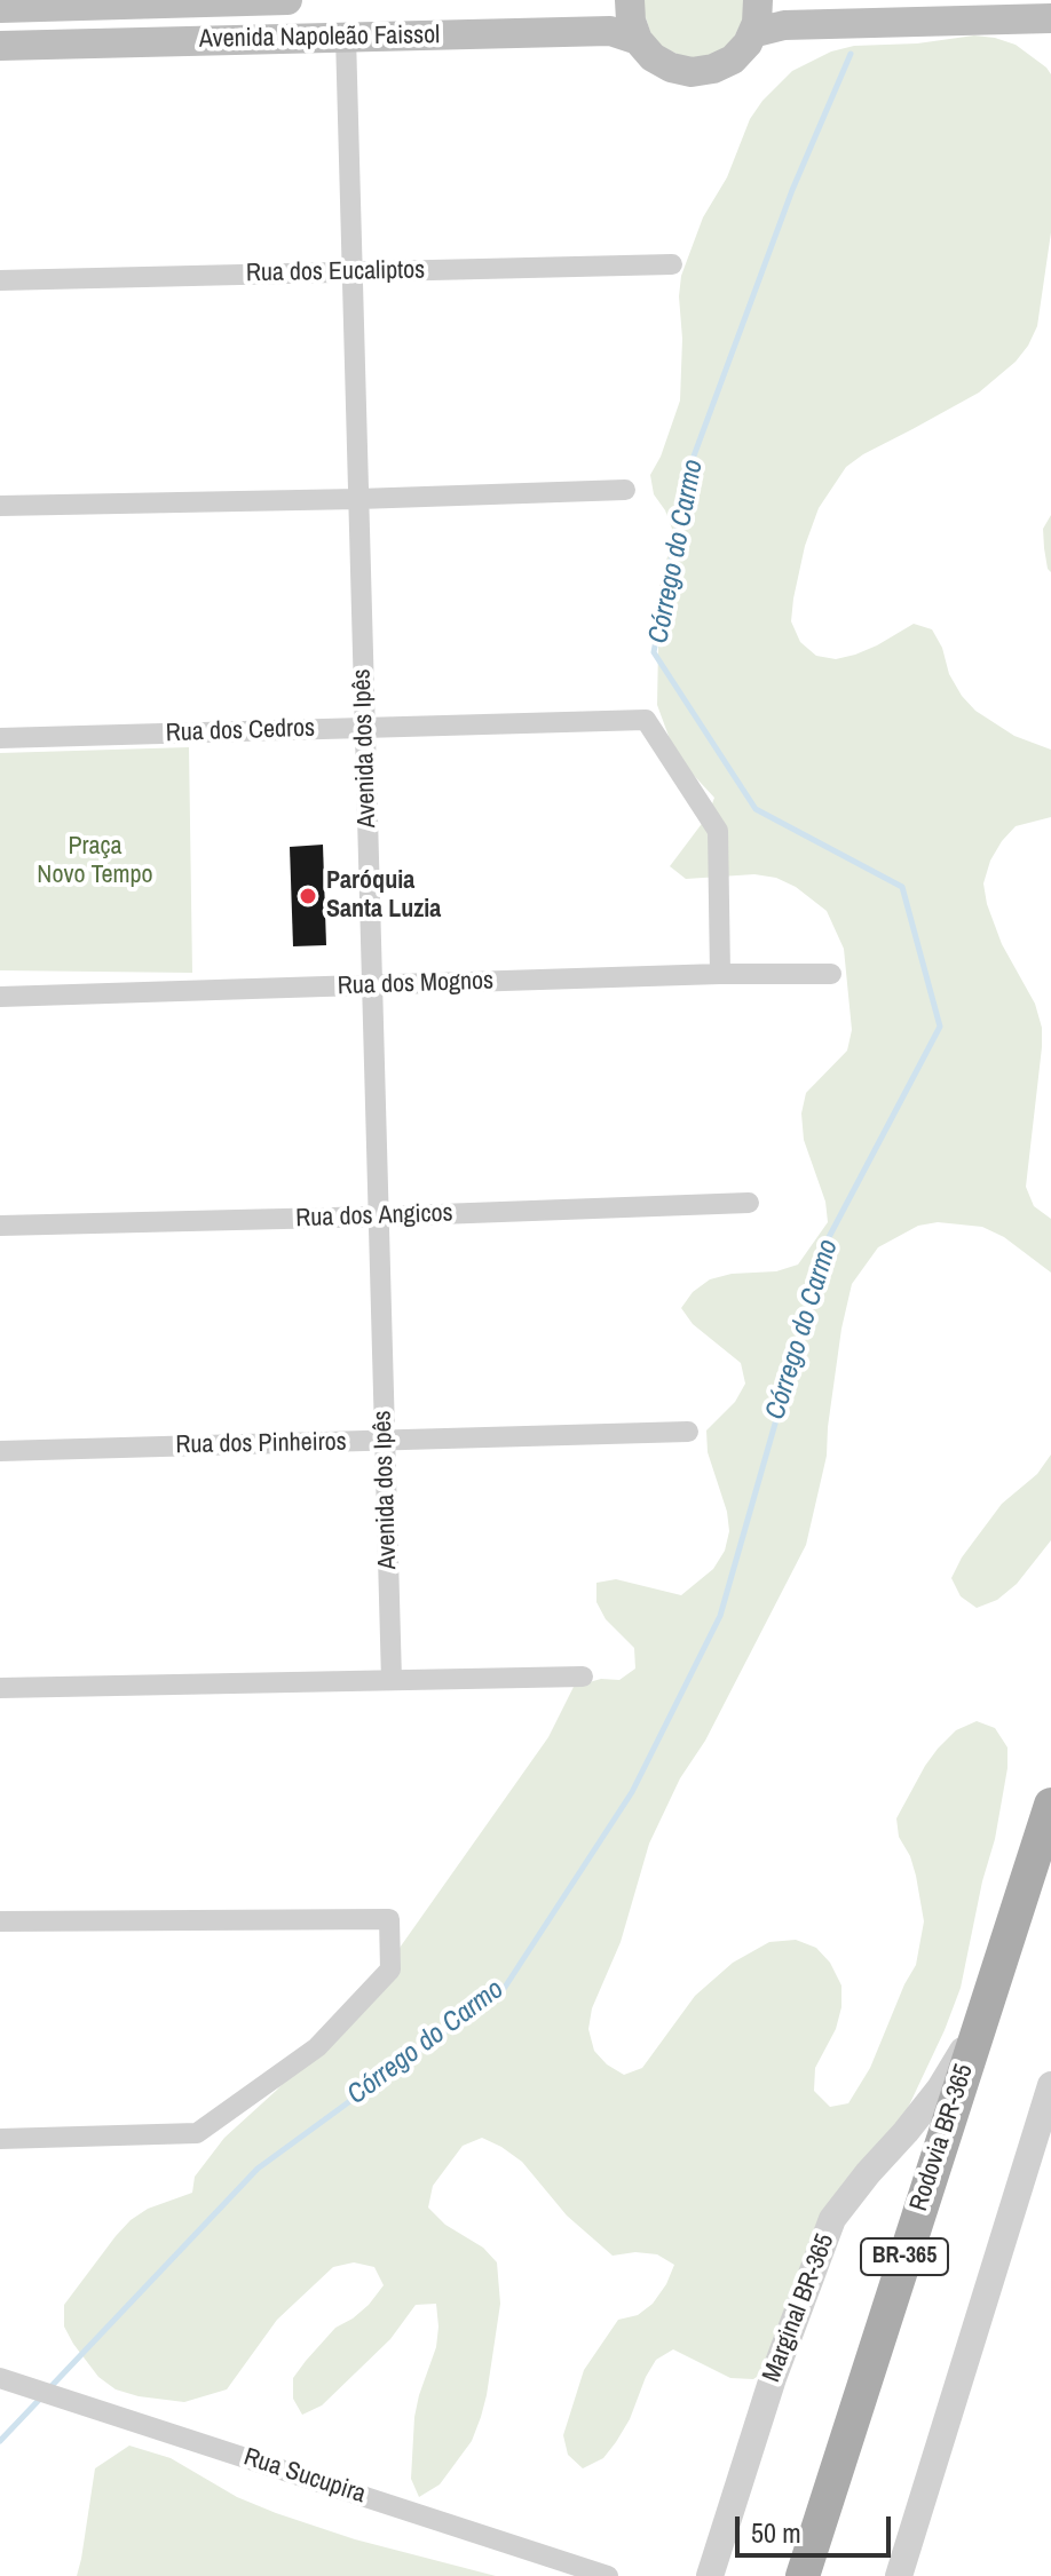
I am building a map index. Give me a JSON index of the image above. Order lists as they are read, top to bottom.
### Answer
{
  "streets": {
    "main road": ["Avenida Napoleão Faissol", "Rodovia BR-365", "BR-365"],
    "street": [
      "Rua dos Eucaliptos",
      "Rua dos Cedros",
      "Avenida dos Ipês",
      "Rua dos Mognos",
      "Rua dos Angicos",
      "Rua dos Pinheiros",
      "Marginal BR-365",
      "Rua Sucupira"
    ]
  },
  "crossings": [
    ["Avenida Napoleão Faissol", "Avenida dos Ipês"],
    ["Rua dos Eucaliptos", "Avenida dos Ipês"],
    ["Rua dos Cedros", "Avenida dos Ipês"],
    ["Rua dos Cedros", "Rua dos Mognos"],
    ["Avenida dos Ipês", "Rua dos Mognos"],
    ["Avenida dos Ipês", "Rua dos Angicos"],
    ["Avenida dos Ipês", "Rua dos Pinheiros"],
    ["Rodovia BR-365", "Marginal BR-365"]
  ],
  "water": ["Córrego do Carmo"],
  "parks": ["Praça Novo Tempo"],
  "places": ["Paróquia Santa Luzia"],
  "scale_bar": "50 m"
}
